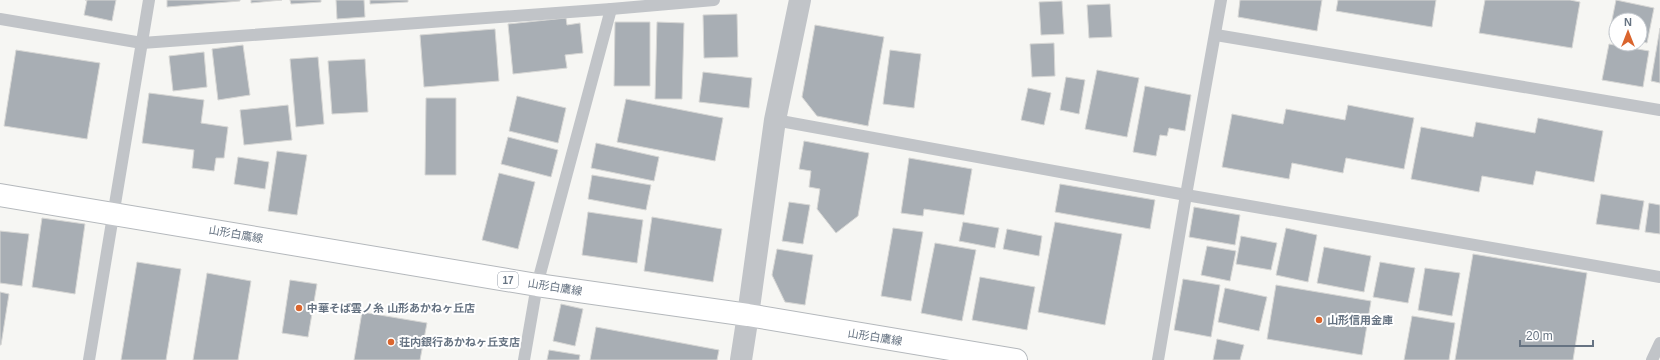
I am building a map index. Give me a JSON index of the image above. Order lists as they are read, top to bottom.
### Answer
{
  "streets": {
    "main road": ["山形白鷹線", "17"]
  },
  "places": ["中華そば雲ノ糸 山形あかねヶ丘店", "山形信用金庫", "荘内銀行あかねヶ丘支店"],
  "scale_bar": "20 m",
  "north": "top"
}
